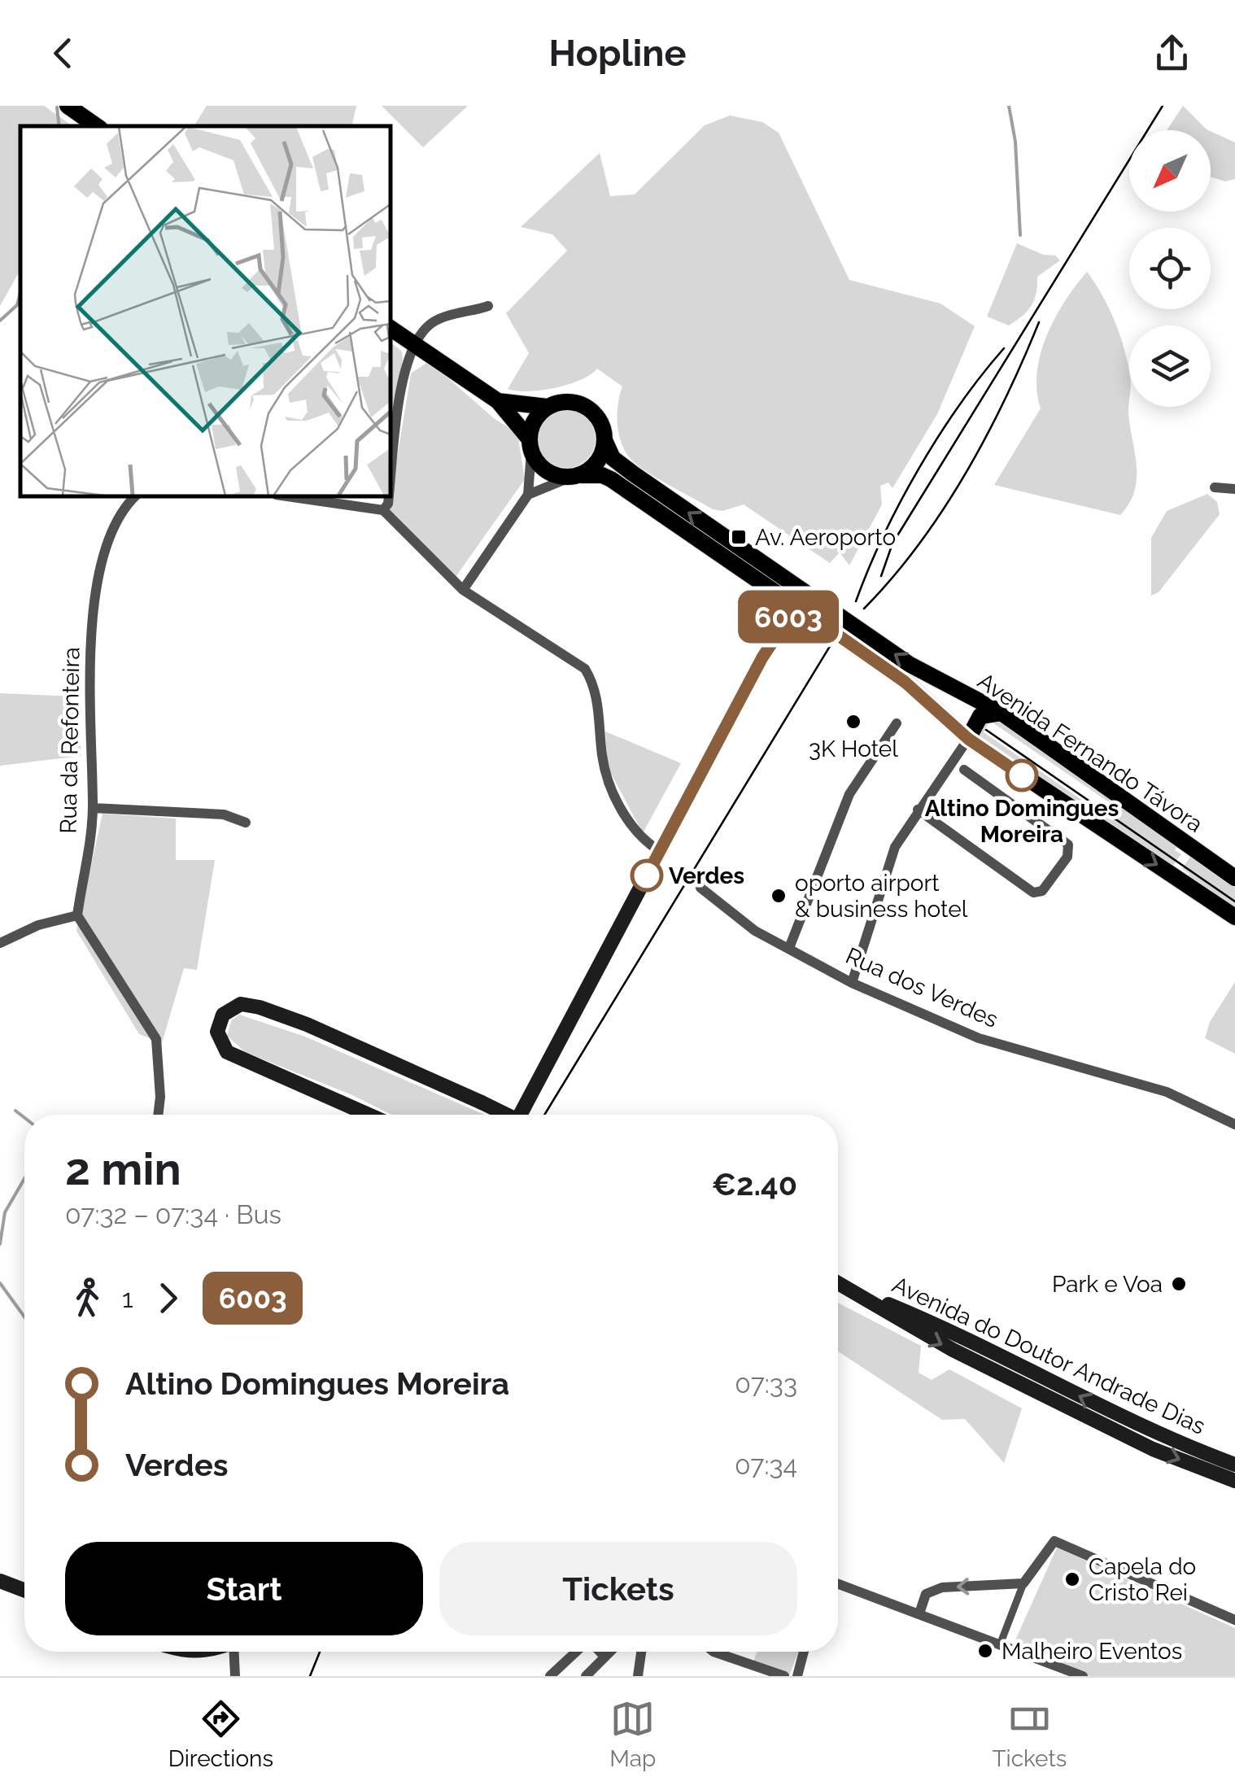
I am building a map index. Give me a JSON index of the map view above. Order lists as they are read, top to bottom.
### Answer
{
  "streets": {
    "main road": ["Avenida Fernando Távora", "Avenida do Doutor Andrade Dias"],
    "street": ["Rua da Refonteira", "Rua dos Verdes"]
  },
  "places": {
    "transit": ["Av. Aeroporto"],
    "other": [
      "3K Hotel",
      "Altino Domingues Moreira",
      "Verdes",
      "oporto airport & business hotel",
      "Park e Voa",
      "Capela do Cristo Rei",
      "Malheiro Eventos"
    ]
  },
  "lines": ["bus line 6003"],
  "north": "bottom left",
  "page": {
    "header": "Hopline",
    "on_map": "6003",
    "heading": ["2 min", "07:32 – 07:34 · Bus", "€2.40"],
    "legs": ["1", "6003"],
    "list": [
      {
        "name": "Altino Domingues Moreira",
        "value": "07:33"
      },
      {
        "name": "Verdes",
        "value": "07:34"
      }
    ],
    "buttons": ["Start", "Tickets"],
    "tabs": ["Directions", "Map", "Tickets"]
  }
}
